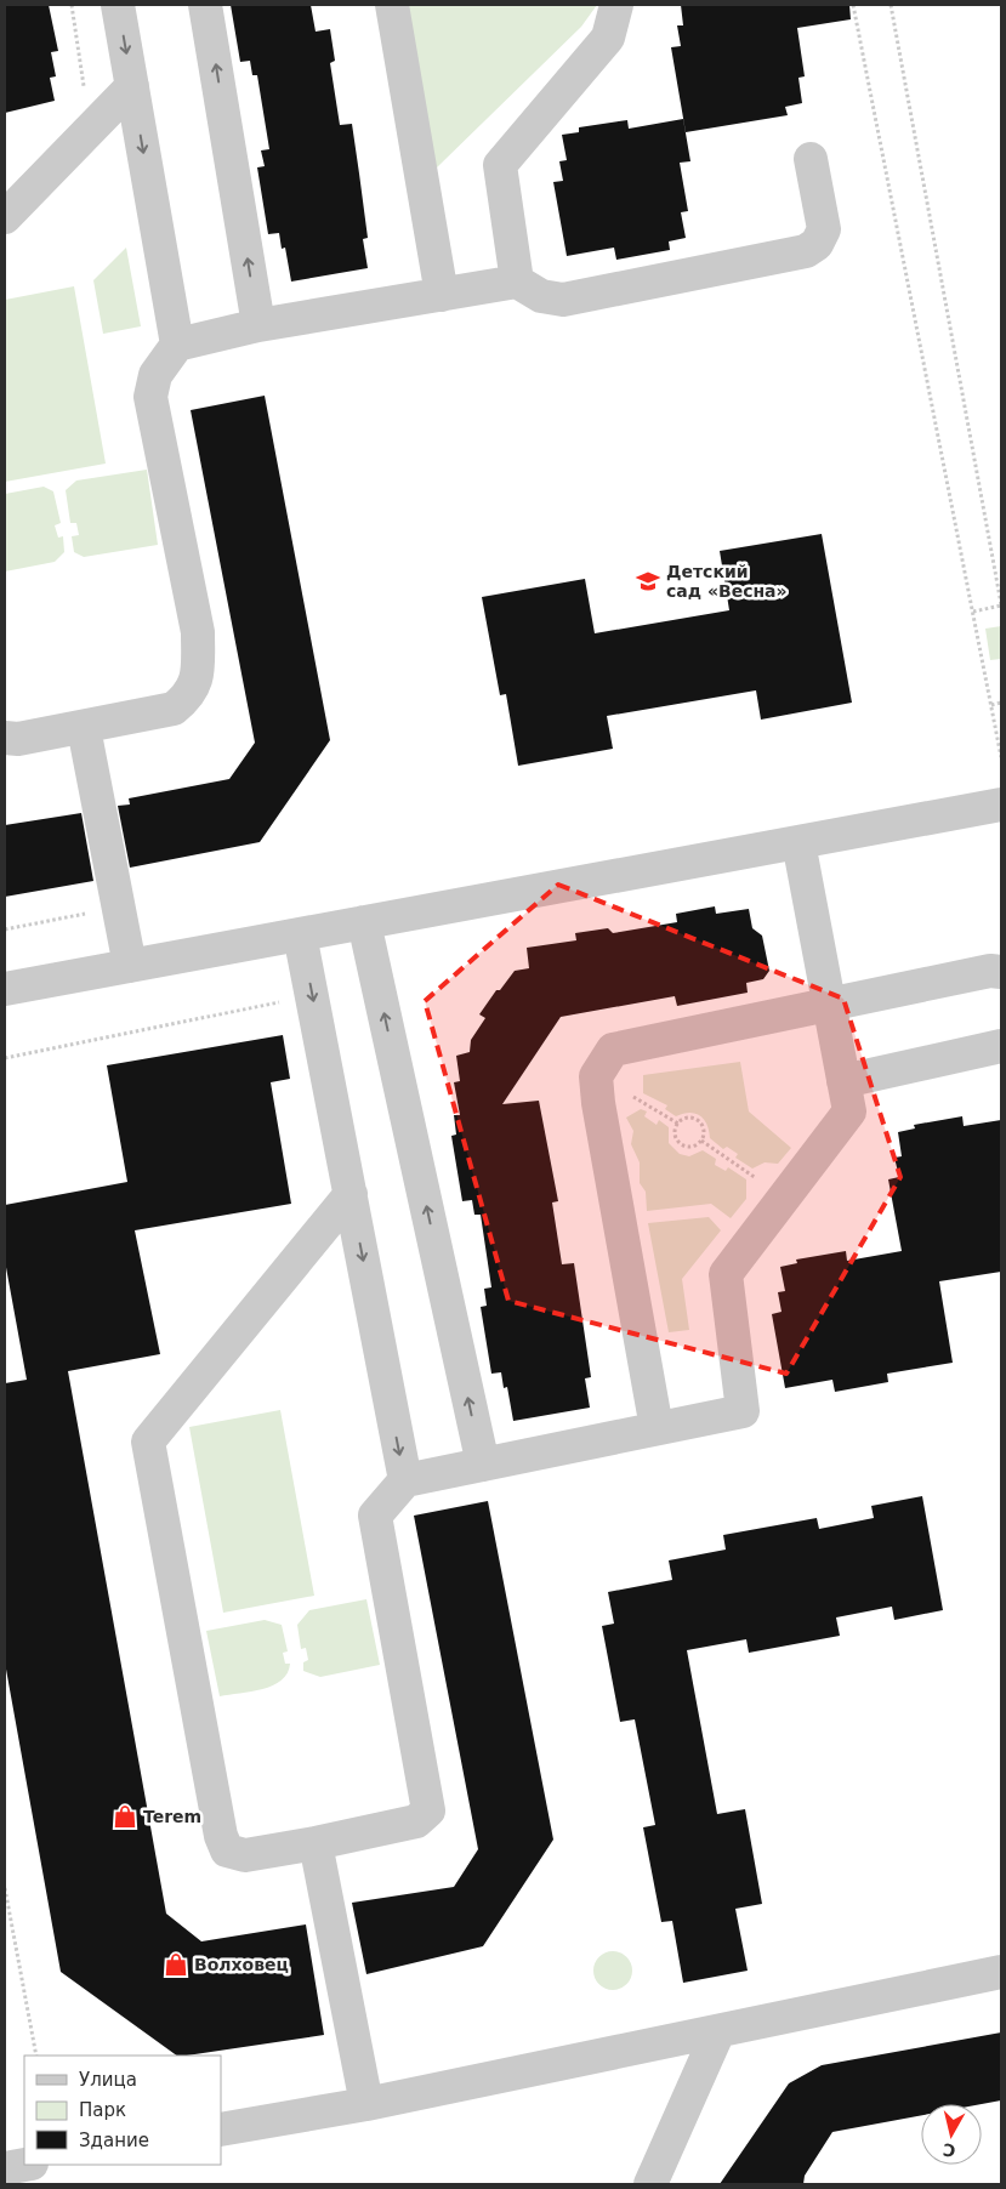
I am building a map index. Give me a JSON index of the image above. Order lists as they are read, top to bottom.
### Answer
{
  "places": {
    "school or university": ["Детский сад «Весна»"],
    "shop": ["Terem", "Волховец"]
  },
  "legend": ["Улица", "Парк", "Здание"],
  "north": "bottom"
}
